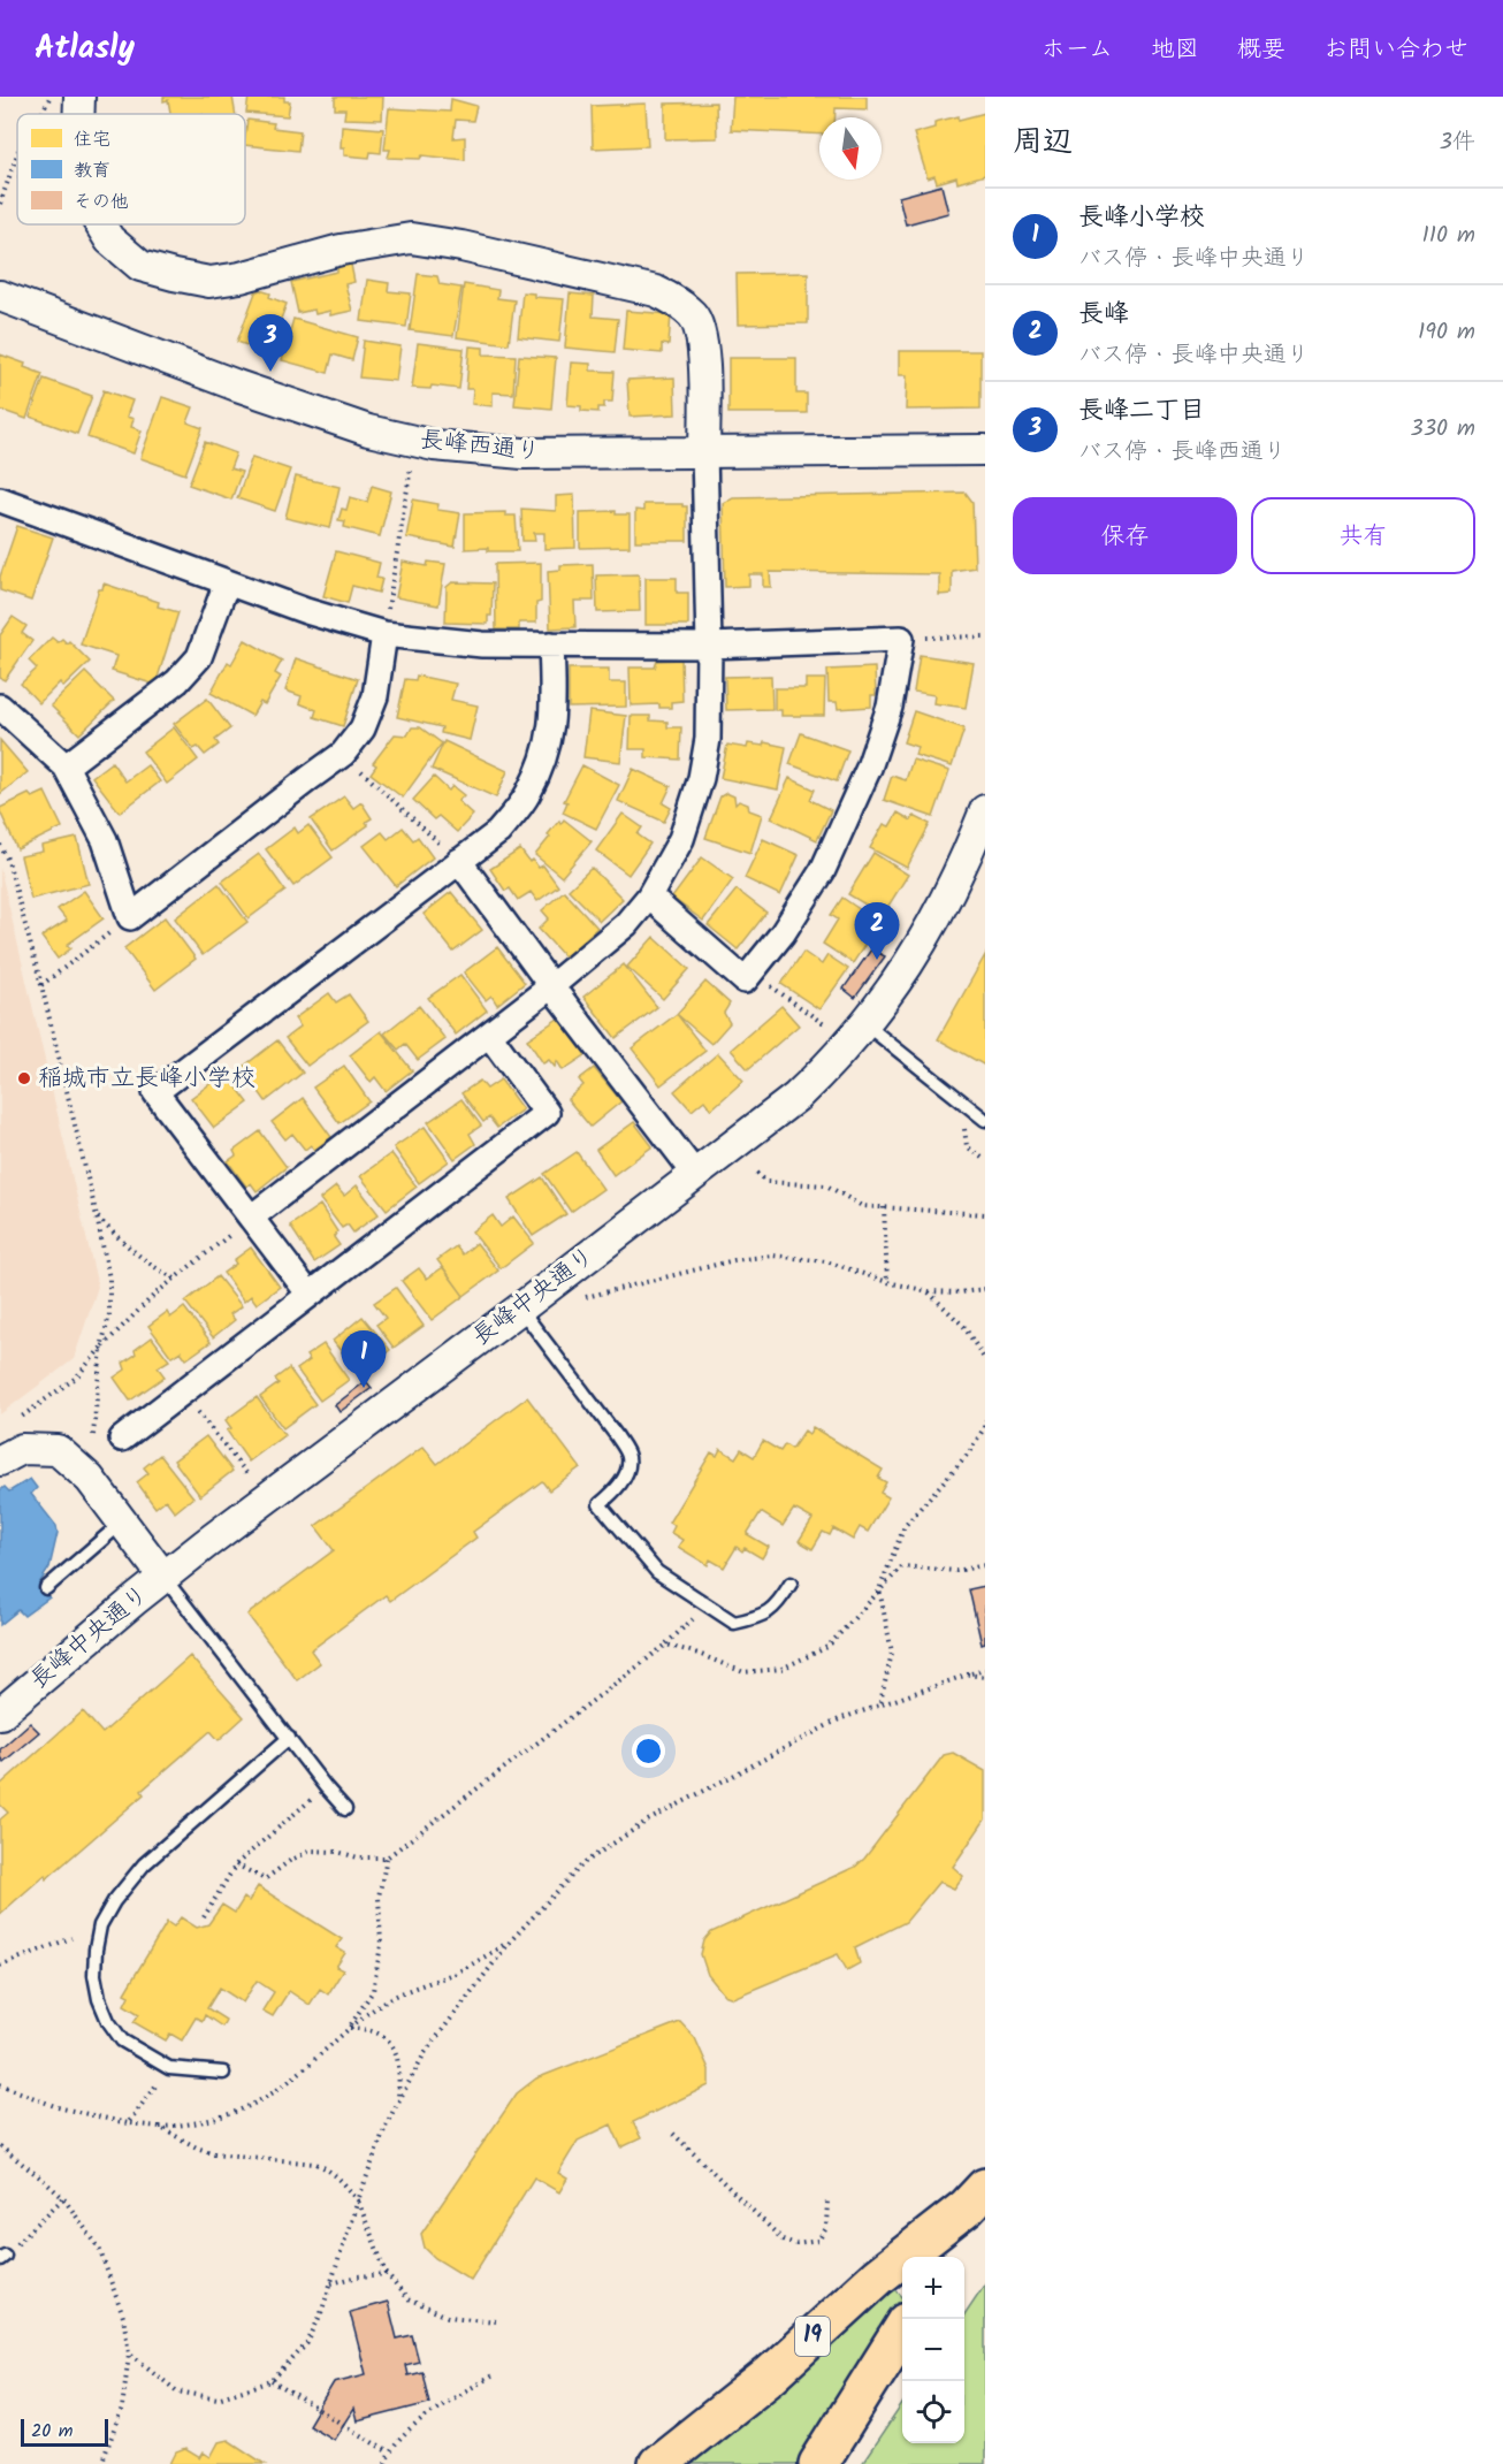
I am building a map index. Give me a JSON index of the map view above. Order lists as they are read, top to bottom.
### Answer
{
  "streets": {
    "main road": ["19"],
    "street": ["長峰西通り", "長峰中央通り"]
  },
  "places": ["稲城市立長峰小学校"],
  "legend": ["住宅", "教育", "その他"],
  "scale_bar": "20 m",
  "north": "bottom",
  "page": {
    "header": "Atlasly",
    "nav": [
      "ホーム",
      "地図",
      "概要",
      "お問い合わせ"
    ],
    "heading": ["周辺", "3件"],
    "list": [
      {
        "mark": "1",
        "name": "長峰小学校",
        "note": "バス停 · 長峰中央通り",
        "value": "110 m"
      },
      {
        "mark": "2",
        "name": "長峰",
        "note": "バス停 · 長峰中央通り",
        "value": "190 m"
      },
      {
        "mark": "3",
        "name": "長峰二丁目",
        "note": "バス停 · 長峰西通り",
        "value": "330 m"
      }
    ],
    "pins": ["3", "2", "1"],
    "buttons": ["保存", "共有"],
    "map_buttons": ["+", "−"],
    "scale": "20 m"
  }
}
